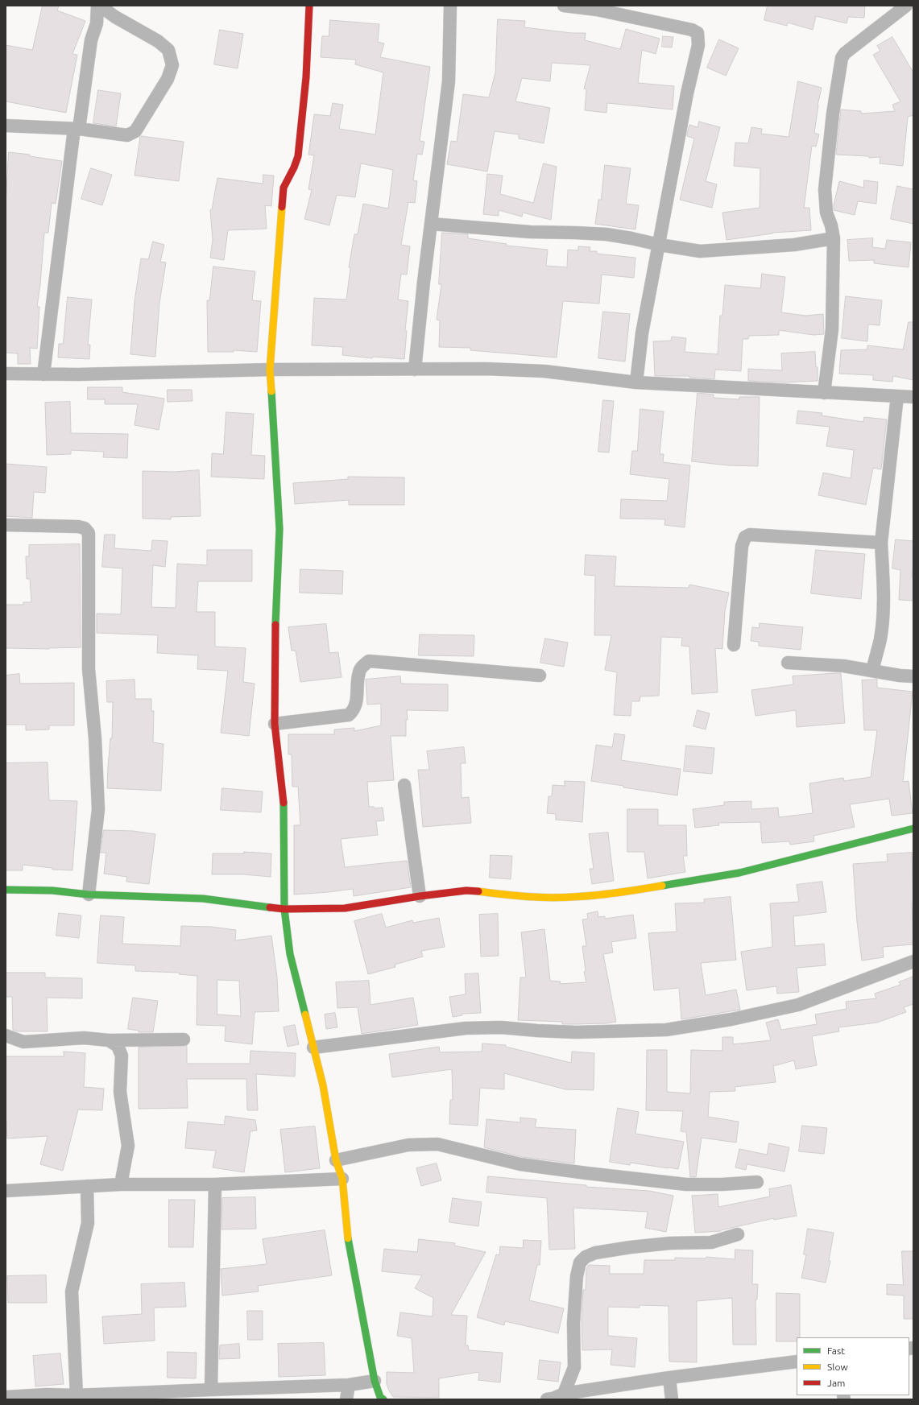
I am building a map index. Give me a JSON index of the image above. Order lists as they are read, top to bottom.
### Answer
{
  "legend": ["Fast", "Slow", "Jam"]
}
